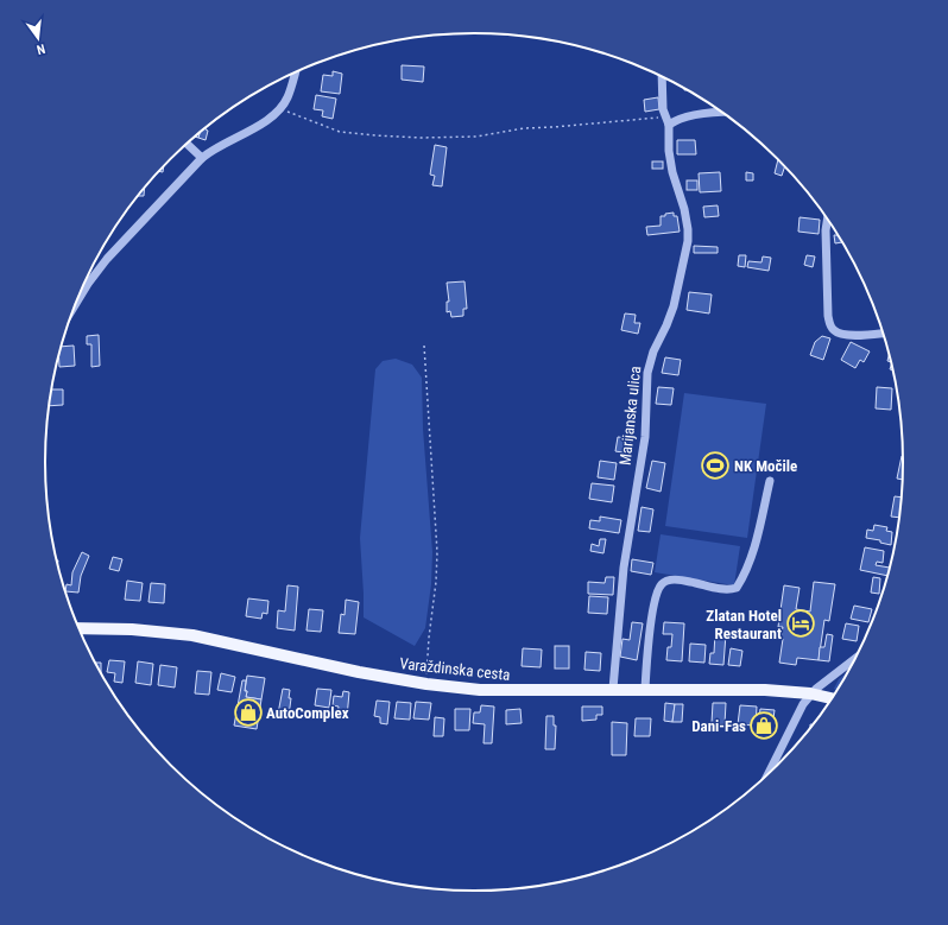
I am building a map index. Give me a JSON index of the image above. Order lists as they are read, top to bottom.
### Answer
{
  "streets": {
    "main road": ["Varaždinska cesta"],
    "street": ["Marijanska ulica"]
  },
  "crossings": [
    ["Marijanska ulica", "Varaždinska cesta"]
  ],
  "places": {
    "sports": ["NK Močile"],
    "hotel": ["Zlatan Hotel Restaurant"],
    "shop": ["AutoComplex", "Dani-Fas"]
  },
  "north": "bottom"
}
